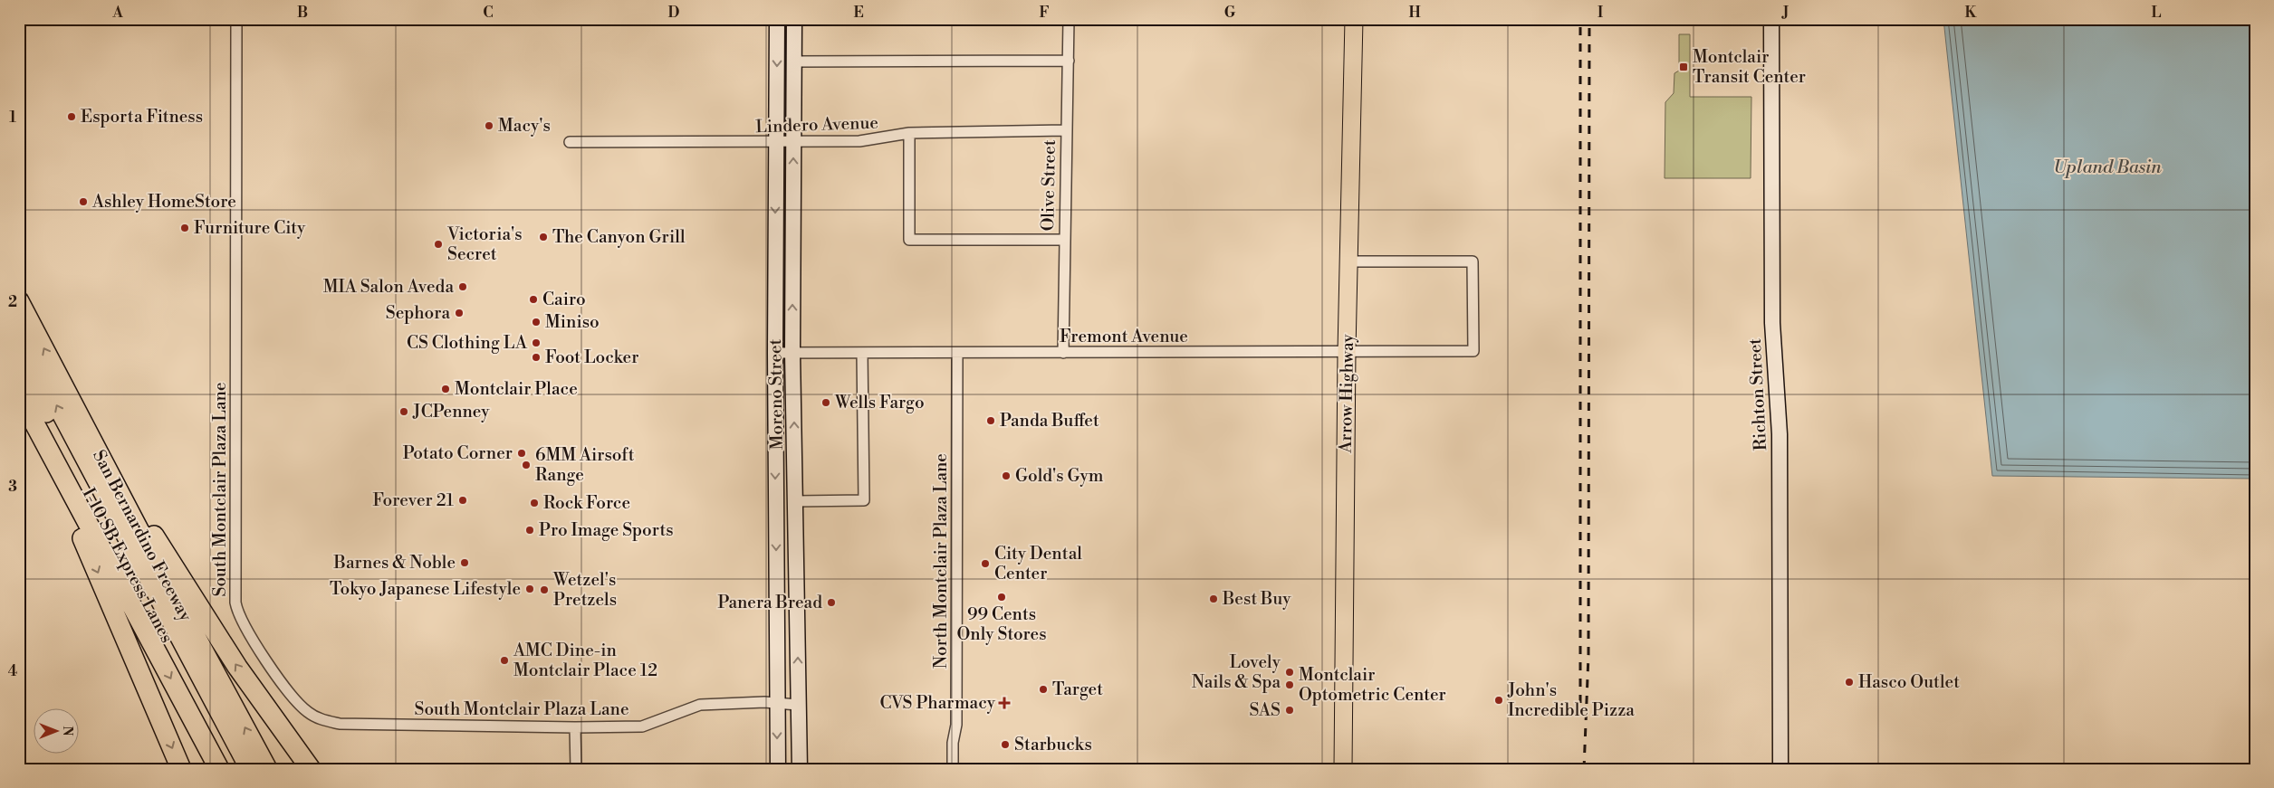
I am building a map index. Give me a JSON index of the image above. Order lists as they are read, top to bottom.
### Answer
{
  "streets": {
    "highway": ["San Bernardino Freeway", "I-10 SB Express Lanes"],
    "main road": ["Arrow Highway"],
    "street": [
      "Lindero Avenue",
      "Olive Street",
      "Fremont Avenue",
      "Moreno Street",
      "Richton Street",
      "South Montclair Plaza Lane",
      "North Montclair Plaza Lane"
    ]
  },
  "crossings": [
    ["Lindero Avenue", "Olive Street"],
    ["Lindero Avenue", "Moreno Street"],
    ["Olive Street", "Fremont Avenue"],
    ["Fremont Avenue", "Arrow Highway"],
    ["Fremont Avenue", "Moreno Street"],
    ["Fremont Avenue", "North Montclair Plaza Lane"],
    ["Moreno Street", "South Montclair Plaza Lane"]
  ],
  "water": ["Upland Basin"],
  "places": {
    "transit": ["Montclair Transit Center"],
    "other": [
      "Esporta Fitness",
      "Macy's",
      "Ashley HomeStore",
      "Furniture City",
      "The Canyon Grill",
      "Victoria's Secret",
      "MIA Salon Aveda",
      "Cairo",
      "Sephora",
      "Miniso",
      "CS Clothing LA",
      "Foot Locker",
      "Montclair Place",
      "Wells Fargo",
      "JCPenney",
      "Panda Buffet",
      "Potato Corner",
      "6MM Airsoft Range",
      "Gold's Gym",
      "Forever 21",
      "Rock Force",
      "Pro Image Sports",
      "Barnes & Noble",
      "City Dental Center",
      "Tokyo Japanese Lifestyle",
      "Wetzel's Pretzels",
      "99 Cents Only Stores",
      "Best Buy",
      "Panera Bread",
      "AMC Dine-in Montclair Place 12",
      "Lovely Nails & Spa",
      "Hasco Outlet",
      "Montclair Optometric Center",
      "Target",
      "John's Incredible Pizza",
      "SAS",
      "Starbucks"
    ],
    "health": ["CVS Pharmacy"]
  },
  "north": "right",
  "grid": {
    "columns": [
      "A",
      "B",
      "C",
      "D",
      "E",
      "F",
      "G",
      "H",
      "I",
      "J",
      "K",
      "L"
    ],
    "rows": [
      "1",
      "2",
      "3",
      "4"
    ]
  }
}
